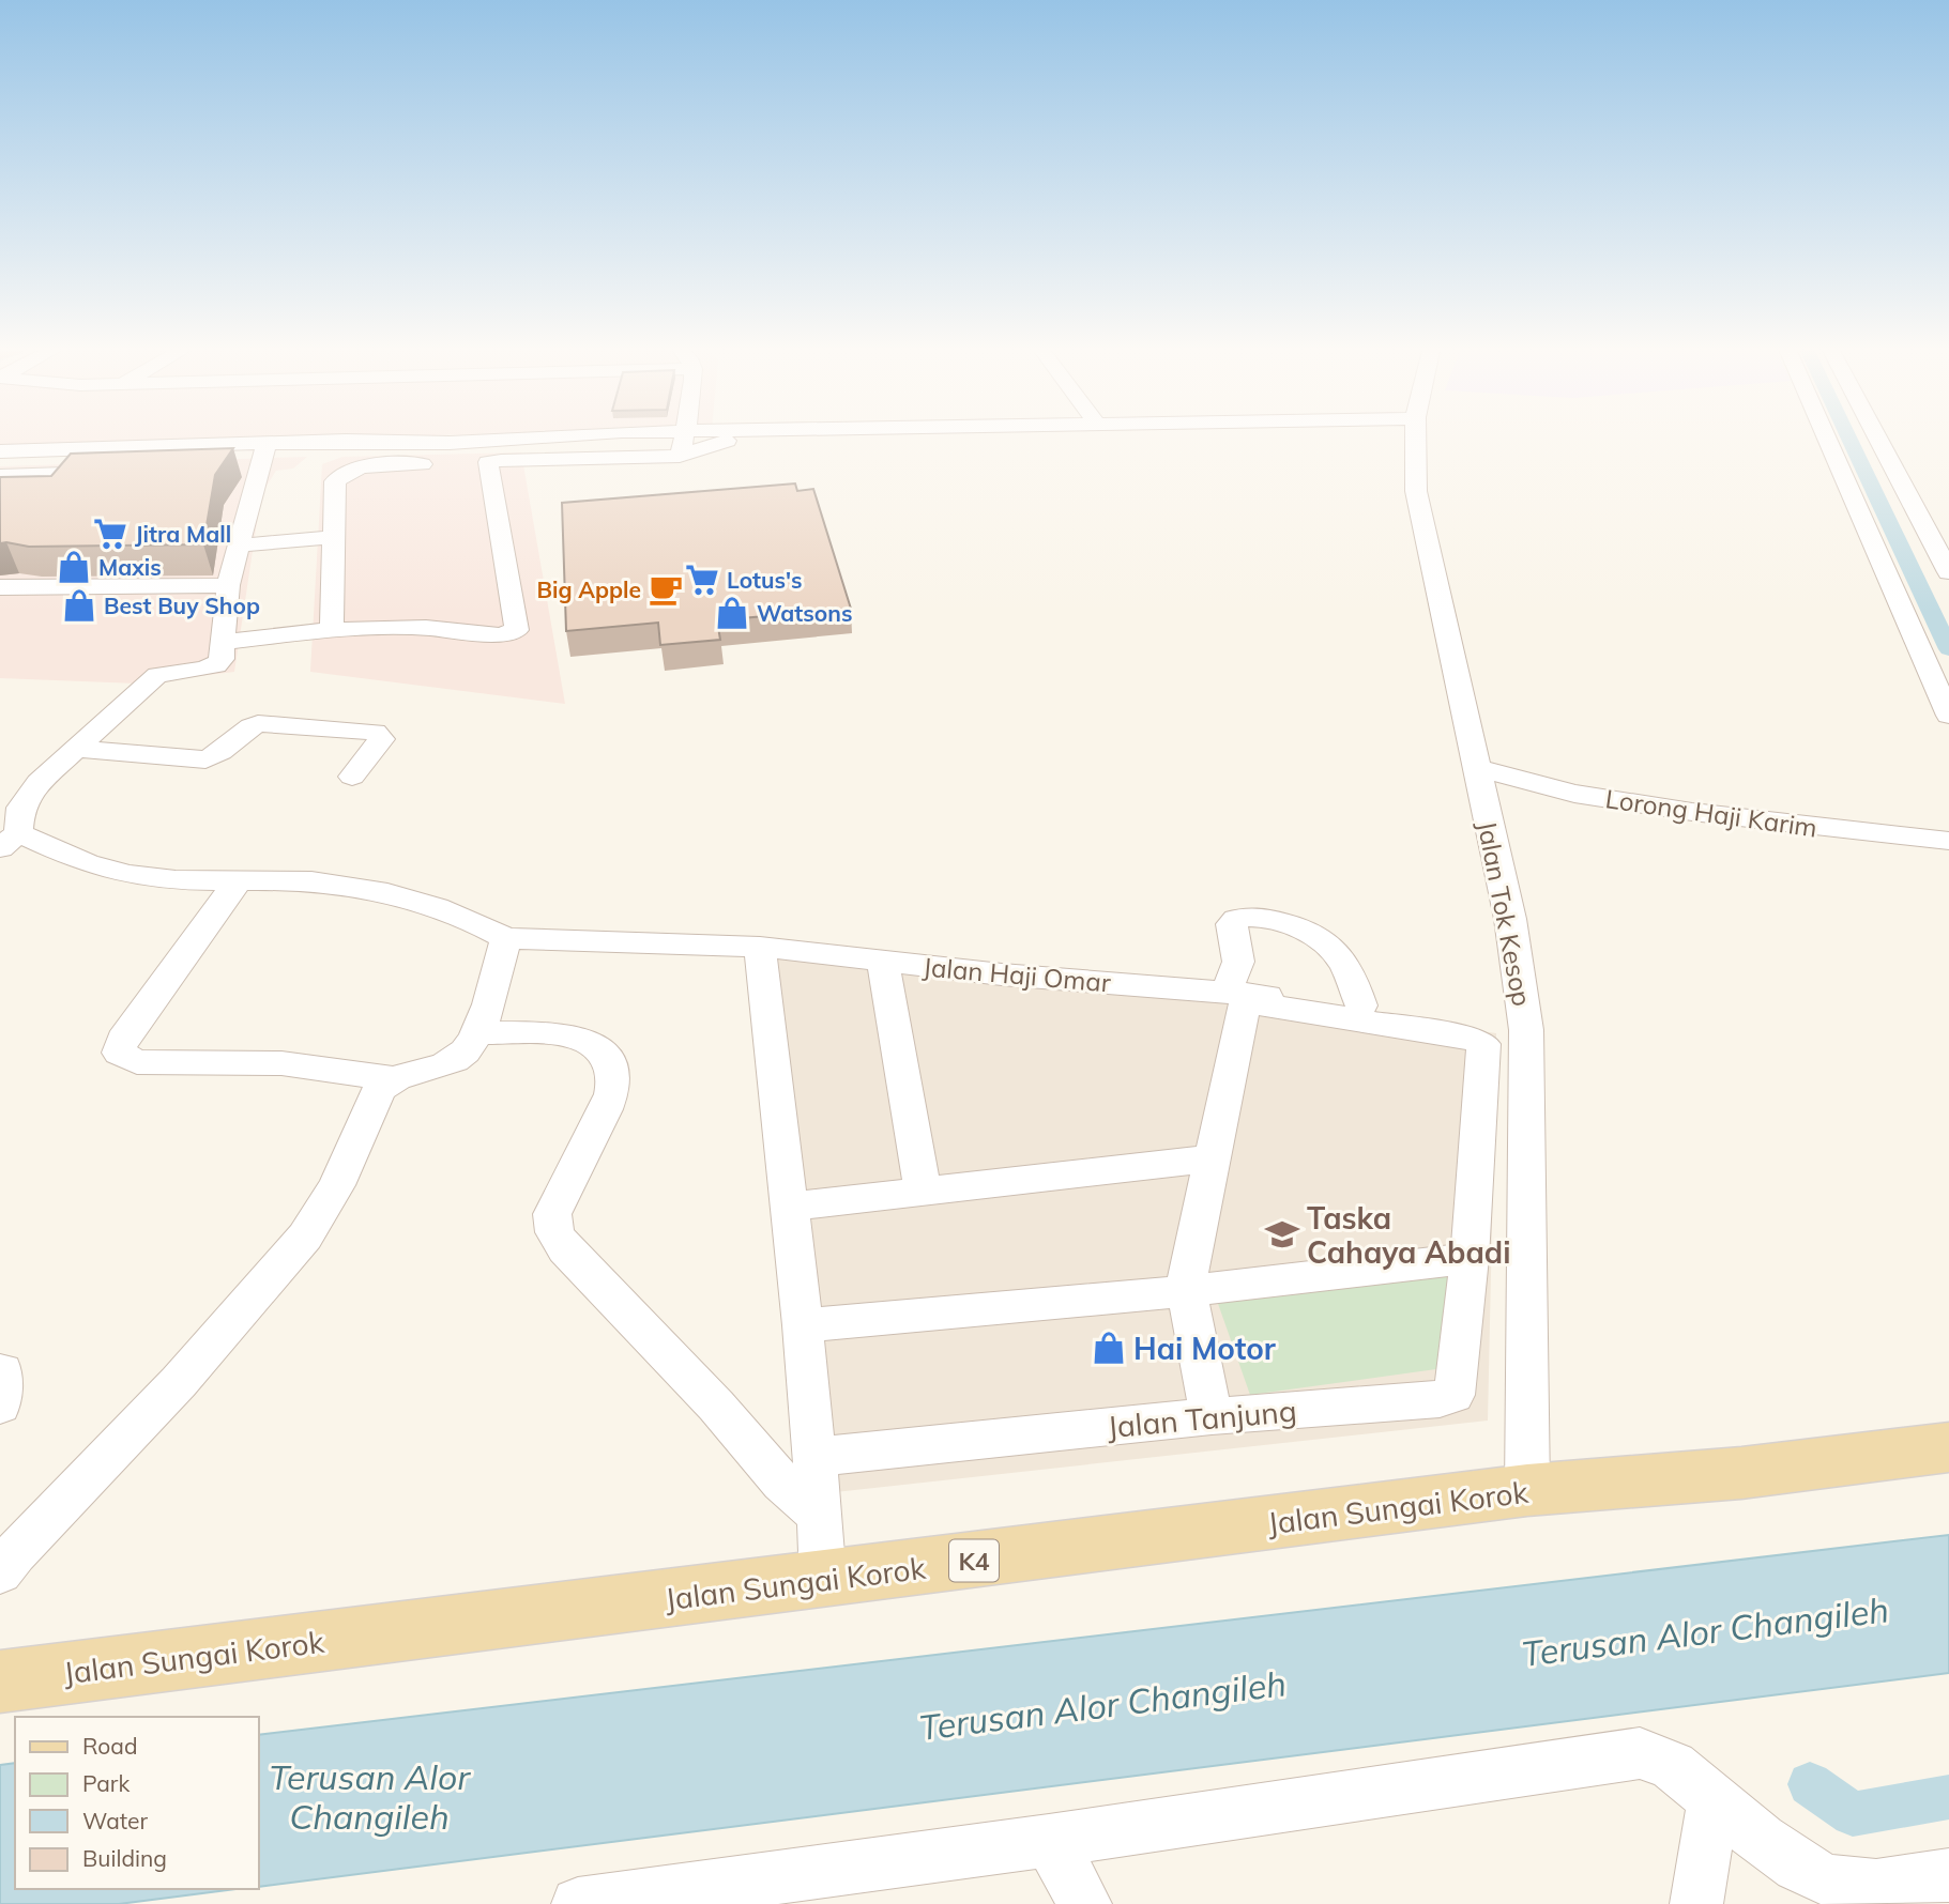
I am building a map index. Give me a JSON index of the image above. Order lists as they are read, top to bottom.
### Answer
{
  "streets": {
    "main road": ["Jalan Sungai Korok", "K4"],
    "street": [
      "Lorong Haji Karim",
      "Jalan Tok Kesop",
      "Jalan Haji Omar",
      "Jalan Tanjung"
    ]
  },
  "crossings": [
    ["Lorong Haji Karim", "Jalan Tok Kesop"],
    ["Jalan Tok Kesop", "Jalan Haji Omar"],
    ["Jalan Tok Kesop", "Jalan Sungai Korok"]
  ],
  "water": ["Terusan Alor Changileh"],
  "places": {
    "supermarket": ["Jitra Mall", "Lotus's"],
    "shop": [
      "Maxis",
      "Best Buy Shop",
      "Watsons",
      "Hai Motor"
    ],
    "cafe": ["Big Apple"],
    "school or university": ["Taska Cahaya Abadi"]
  },
  "legend": [
    "Road",
    "Park",
    "Water",
    "Building"
  ]
}
